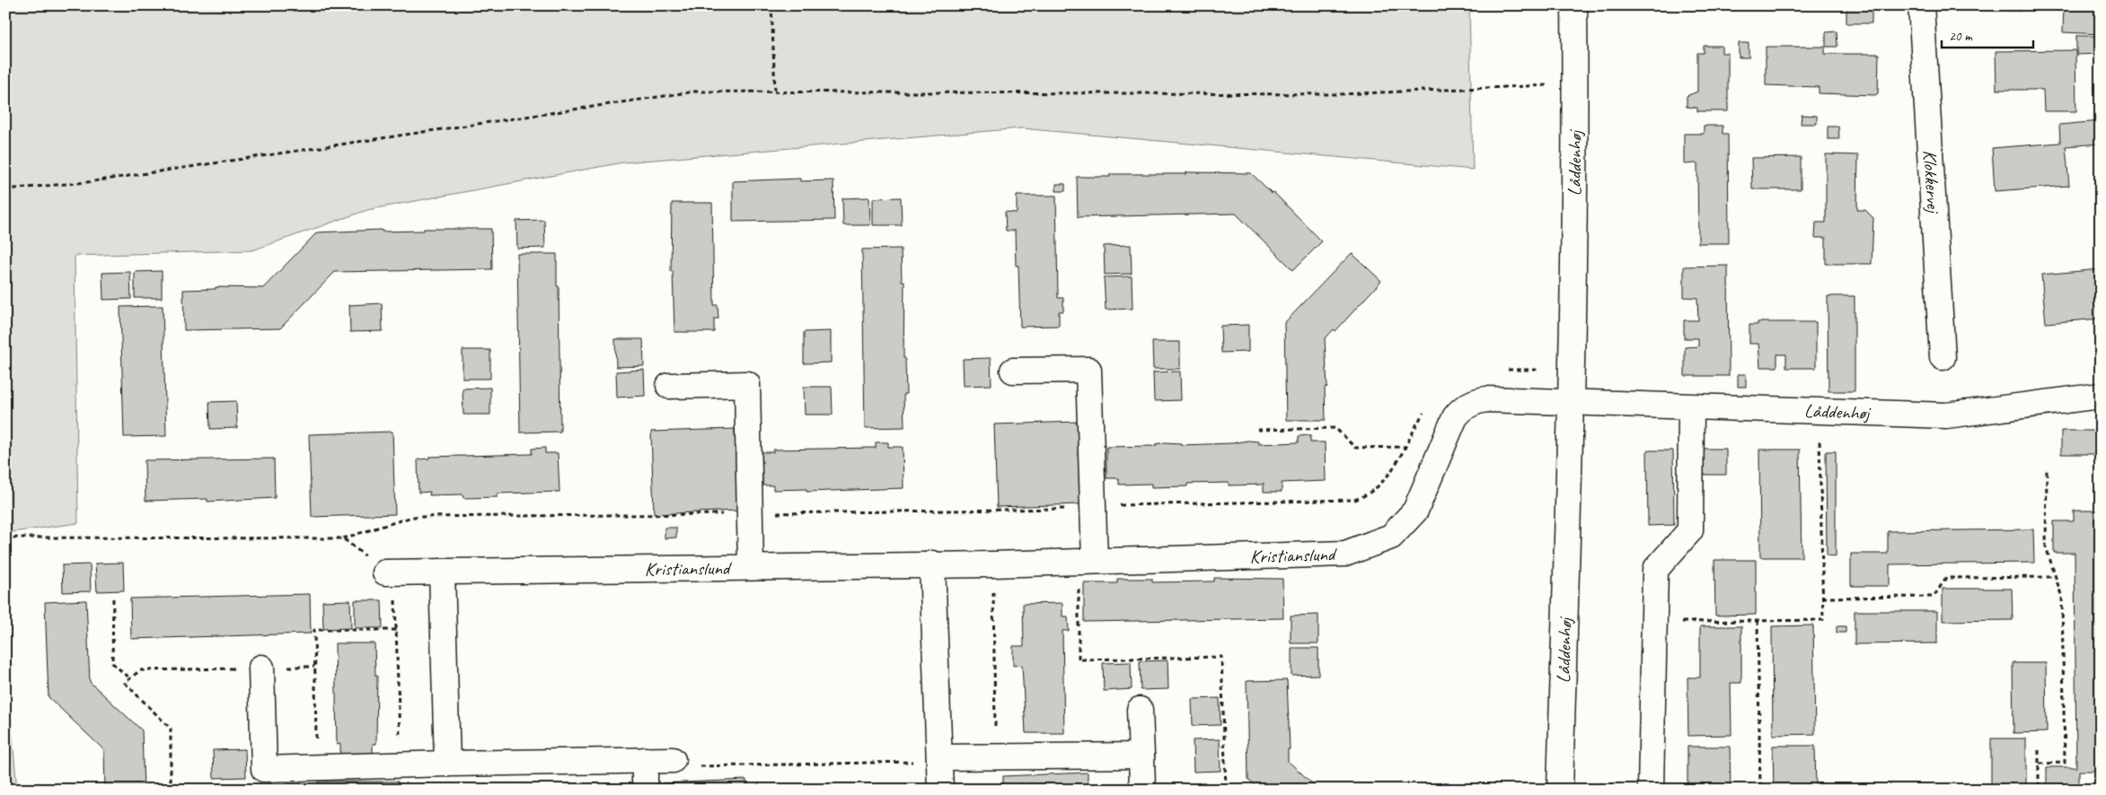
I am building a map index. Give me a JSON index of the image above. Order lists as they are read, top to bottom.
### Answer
{
  "streets": {
    "street": ["Låddenhøj", "Klokkervej", "Kristianslund"]
  },
  "crossings": [
    ["Låddenhøj", "Kristianslund"]
  ],
  "scale_bar": "20 m"
}
